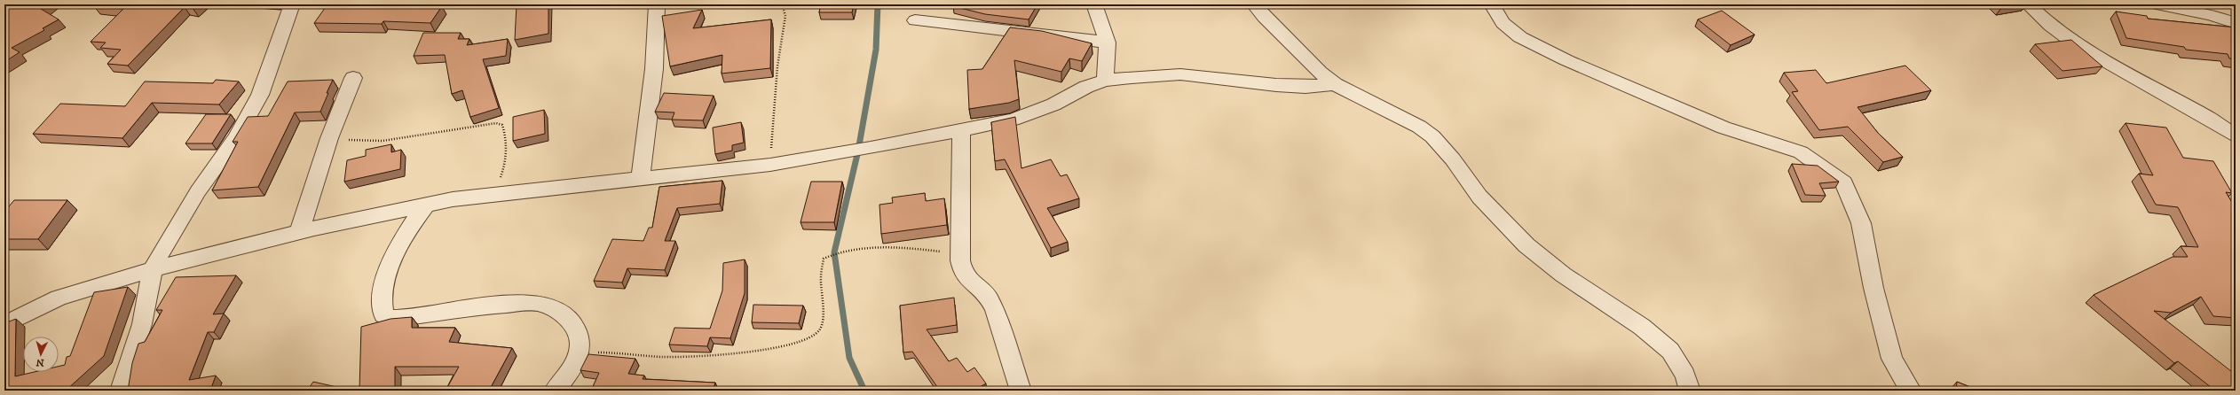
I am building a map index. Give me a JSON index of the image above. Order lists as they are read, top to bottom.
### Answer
{
  "north": "bottom"
}
